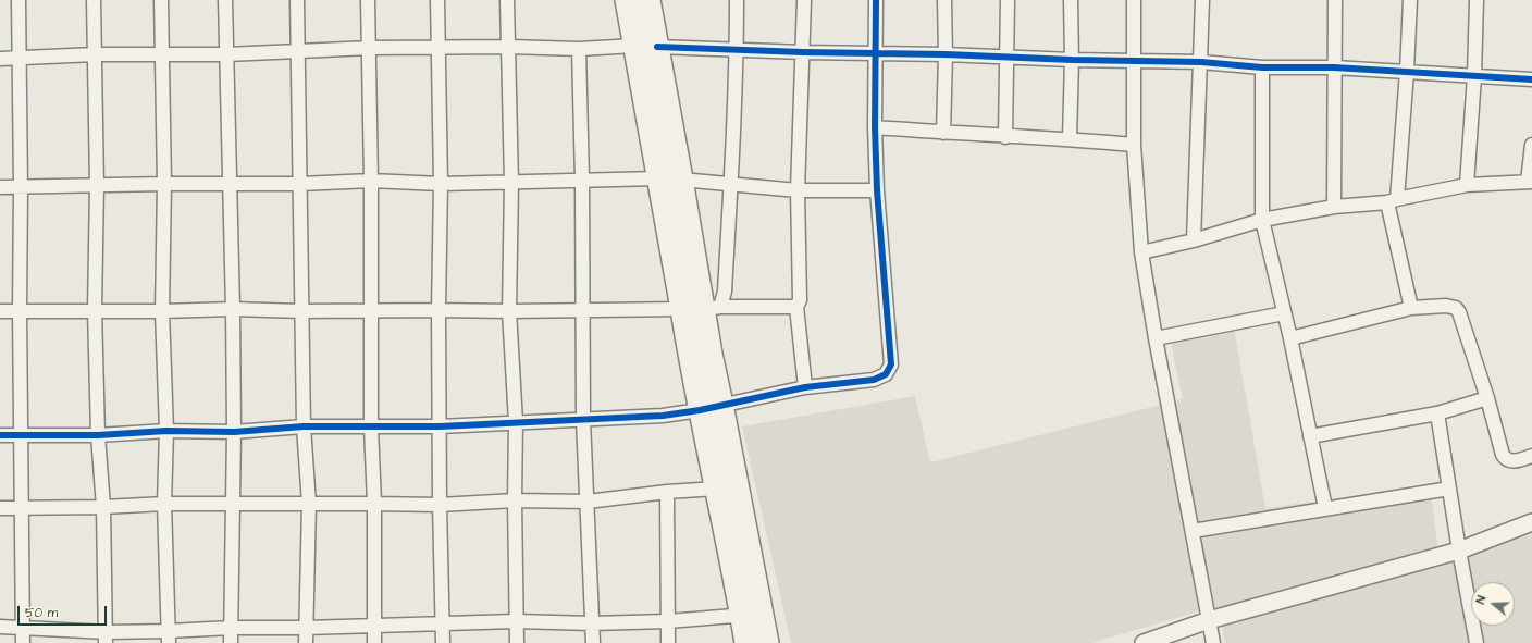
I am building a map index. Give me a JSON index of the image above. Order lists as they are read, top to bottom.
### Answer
{
  "scale_bar": "50 m",
  "north": "left"
}
